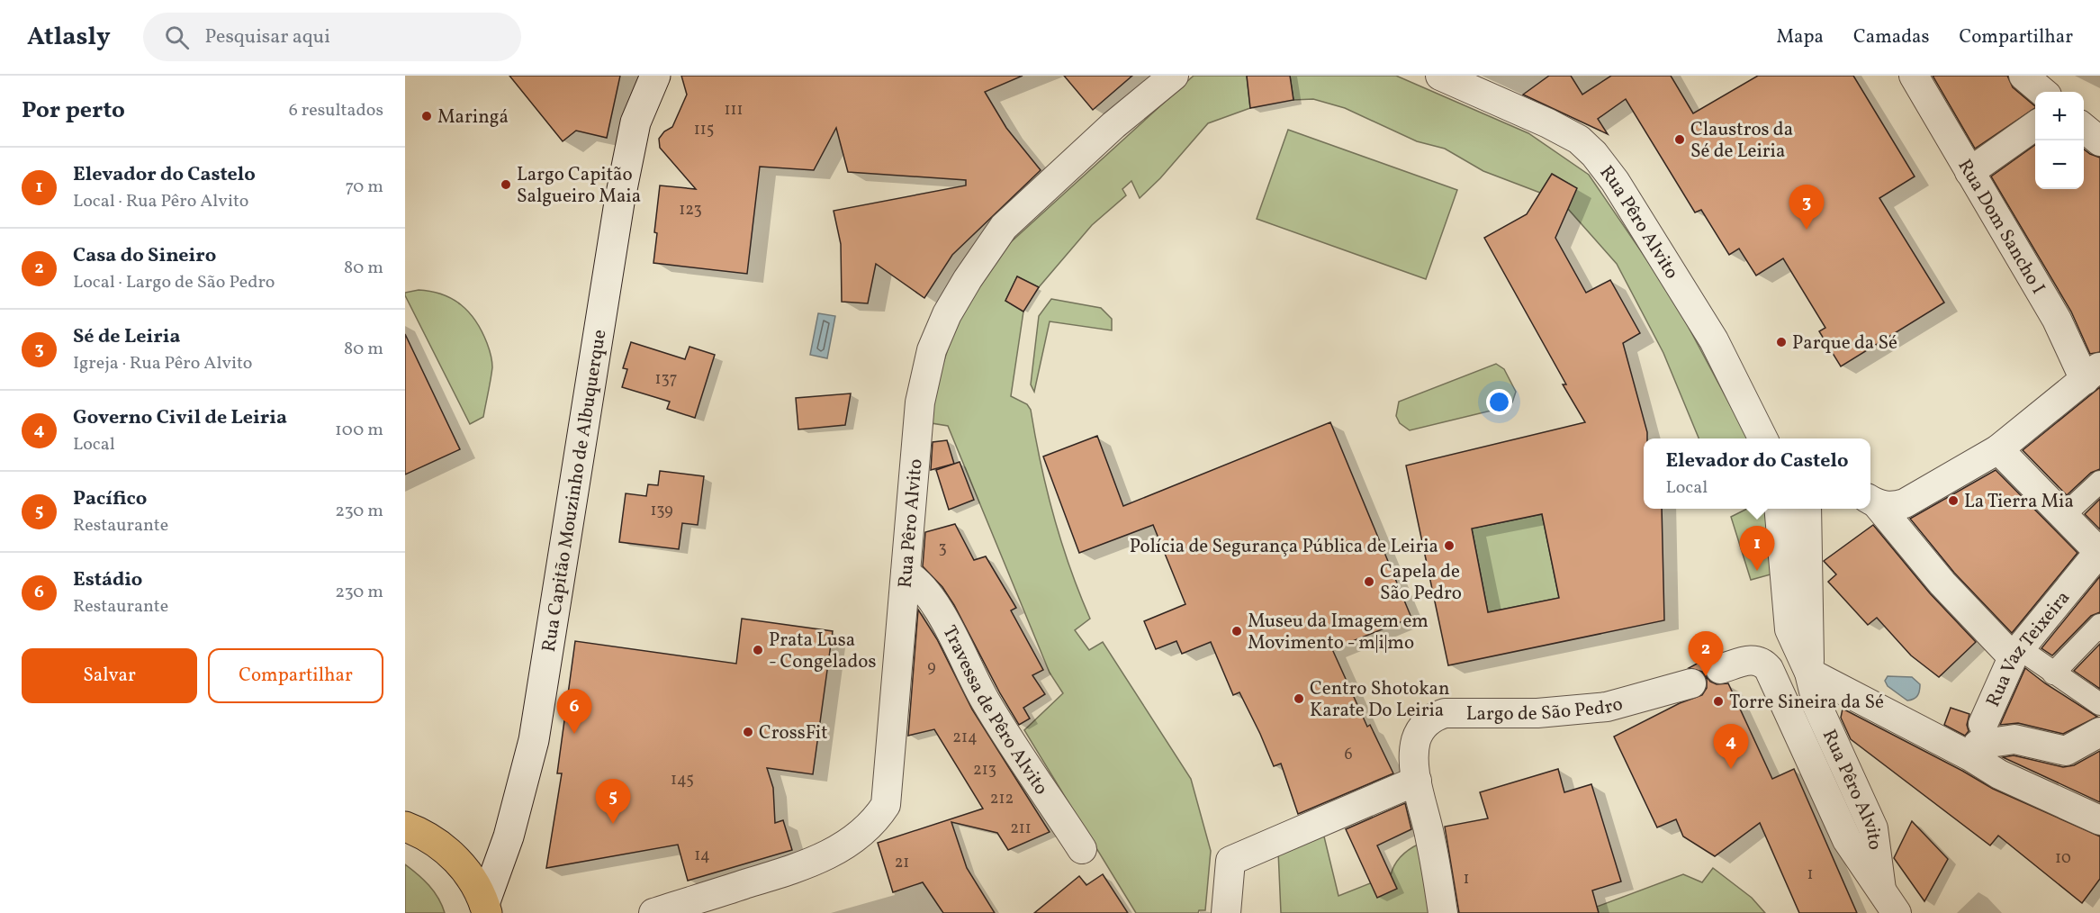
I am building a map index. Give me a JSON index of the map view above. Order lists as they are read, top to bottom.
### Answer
{
  "streets": {
    "main road": ["Rua Capitão Mouzinho de Albuquerque"],
    "street": [
      "Rua Pêro Alvito",
      "Rua Dom Sancho I",
      "Rua Vaz Teixeira",
      "Largo de São Pedro",
      "Travessa de Pêro Alvito"
    ]
  },
  "crossings": [
    ["Rua Pêro Alvito", "Travessa de Pêro Alvito"]
  ],
  "places": [
    "Maringá",
    "Claustros da Sé de Leiria",
    "Largo Capitão Salgueiro Maia",
    "Parque da Sé",
    "La Tierra Mia",
    "Polícia de Segurança Pública de Leiria",
    "Capela de São Pedro",
    "Museu da Imagem em Movimento - m|i|mo",
    "Prata Lusa - Congelados",
    "Centro Shotokan Karate Do Leiria",
    "Torre Sineira da Sé",
    "CrossFit"
  ],
  "house_numbers": [
    "111",
    "115",
    "123",
    "137",
    "139",
    "3",
    "9",
    "214",
    "6",
    "213",
    "145",
    "212",
    "211",
    "14",
    "10",
    "21",
    "1",
    "1"
  ],
  "page": {
    "header": "Atlasly",
    "search": "Pesquisar aqui",
    "nav": ["Mapa", "Camadas", "Compartilhar"],
    "heading": ["Por perto", "6 resultados"],
    "map_buttons": ["+", "−"],
    "list": [
      {
        "mark": "1",
        "name": "Elevador do Castelo",
        "note": "Local · Rua Pêro Alvito",
        "value": "70 m"
      },
      {
        "mark": "2",
        "name": "Casa do Sineiro",
        "note": "Local · Largo de São Pedro",
        "value": "80 m"
      },
      {
        "mark": "3",
        "name": "Sé de Leiria",
        "note": "Igreja · Rua Pêro Alvito",
        "value": "80 m"
      },
      {
        "mark": "4",
        "name": "Governo Civil de Leiria",
        "note": "Local",
        "value": "100 m"
      },
      {
        "mark": "5",
        "name": "Pacífico",
        "note": "Restaurante",
        "value": "230 m"
      },
      {
        "mark": "6",
        "name": "Estádio",
        "note": "Restaurante",
        "value": "230 m"
      }
    ],
    "pins": [
      "3",
      "1",
      "2",
      "6",
      "4",
      "5"
    ],
    "popup": ["Elevador do Castelo", "Local"],
    "buttons": ["Salvar", "Compartilhar"]
  }
}
